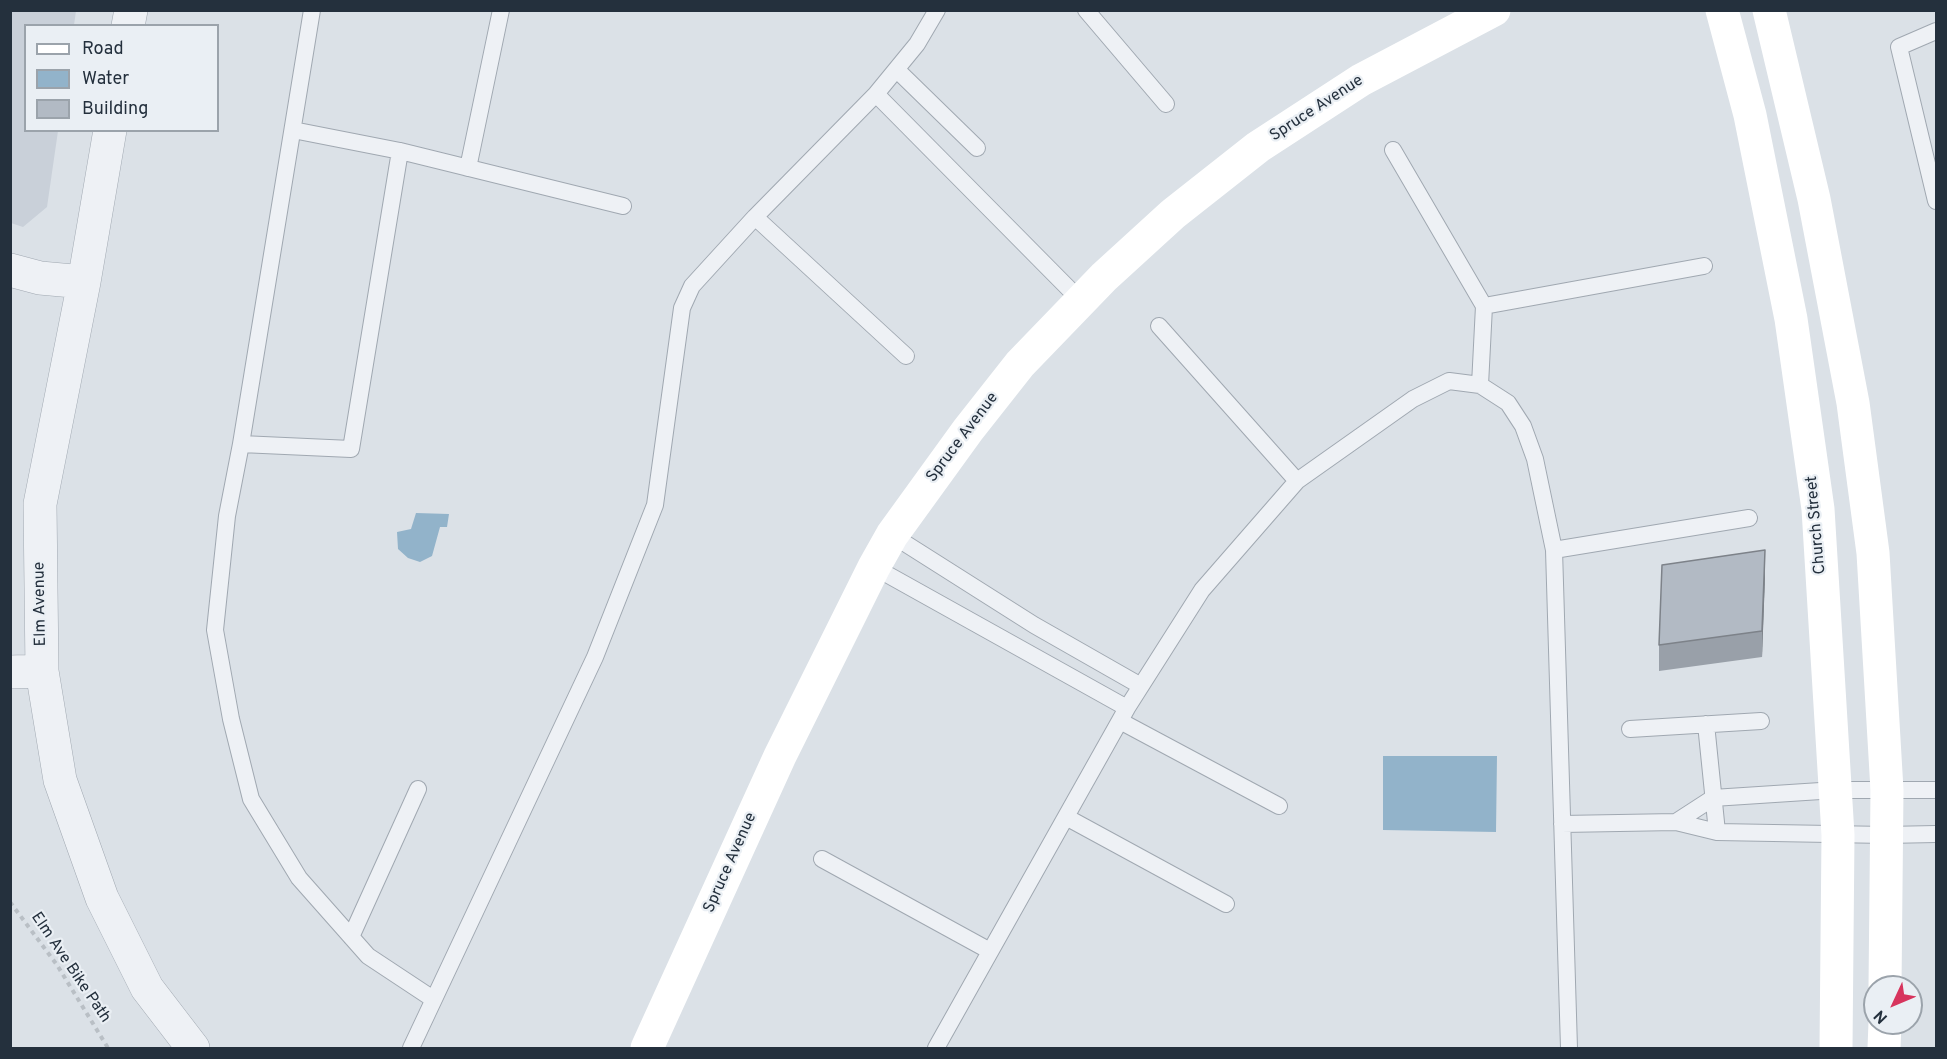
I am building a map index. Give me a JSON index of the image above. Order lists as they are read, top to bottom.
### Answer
{
  "streets": {
    "main road": ["Spruce Avenue", "Church Street"],
    "street": ["Elm Avenue"],
    "path": ["Elm Ave Bike Path"]
  },
  "legend": ["Road", "Water", "Building"],
  "north": "bottom left"
}
